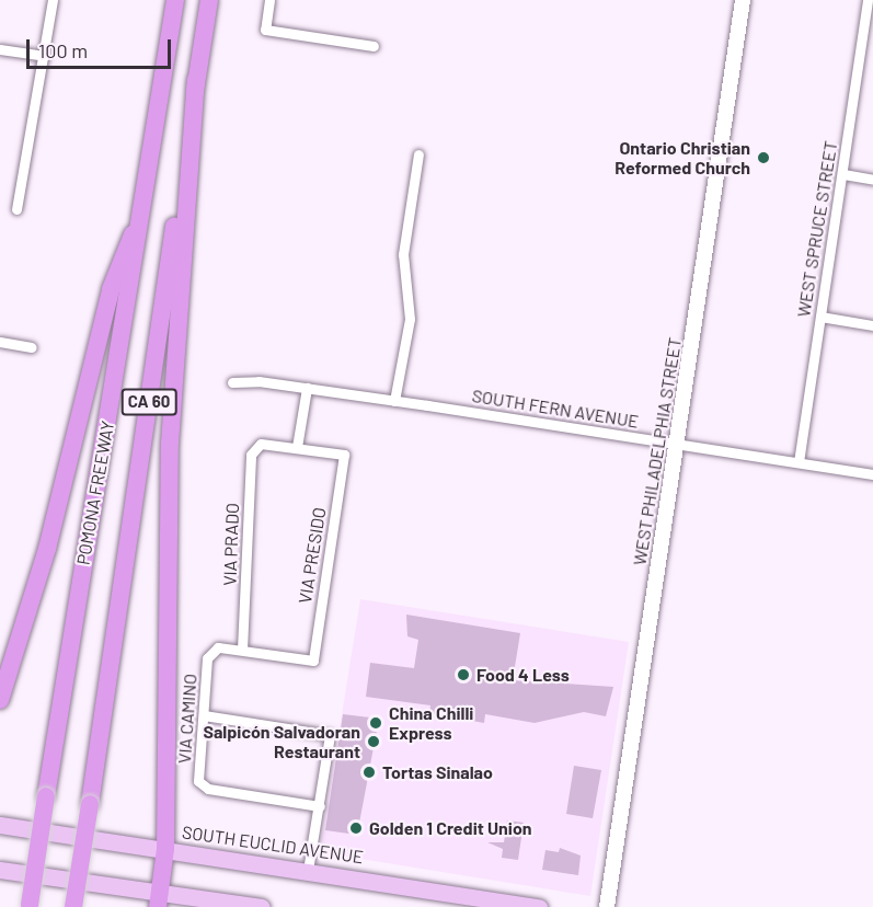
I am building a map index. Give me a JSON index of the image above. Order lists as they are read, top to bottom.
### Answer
{
  "streets": {
    "highway": ["CA 60", "POMONA FREEWAY"],
    "main road": ["WEST PHILADELPHIA STREET", "SOUTH EUCLID AVENUE"],
    "street": [
      "WEST SPRUCE STREET",
      "SOUTH FERN AVENUE",
      "VIA PRADO",
      "VIA PRESIDO",
      "VIA CAMINO"
    ]
  },
  "crossings": [
    ["WEST SPRUCE STREET", "SOUTH FERN AVENUE"],
    ["SOUTH FERN AVENUE", "WEST PHILADELPHIA STREET"],
    ["VIA PRADO", "VIA PRESIDO"],
    ["VIA PRADO", "VIA CAMINO"],
    ["VIA PRESIDO", "VIA CAMINO"]
  ],
  "places": [
    "Ontario Christian Reformed Church",
    "Food 4 Less",
    "China Chilli Express",
    "Salpicón Salvadoran Restaurant",
    "Tortas Sinalao",
    "Golden 1 Credit Union"
  ],
  "scale_bar": "100 m"
}
